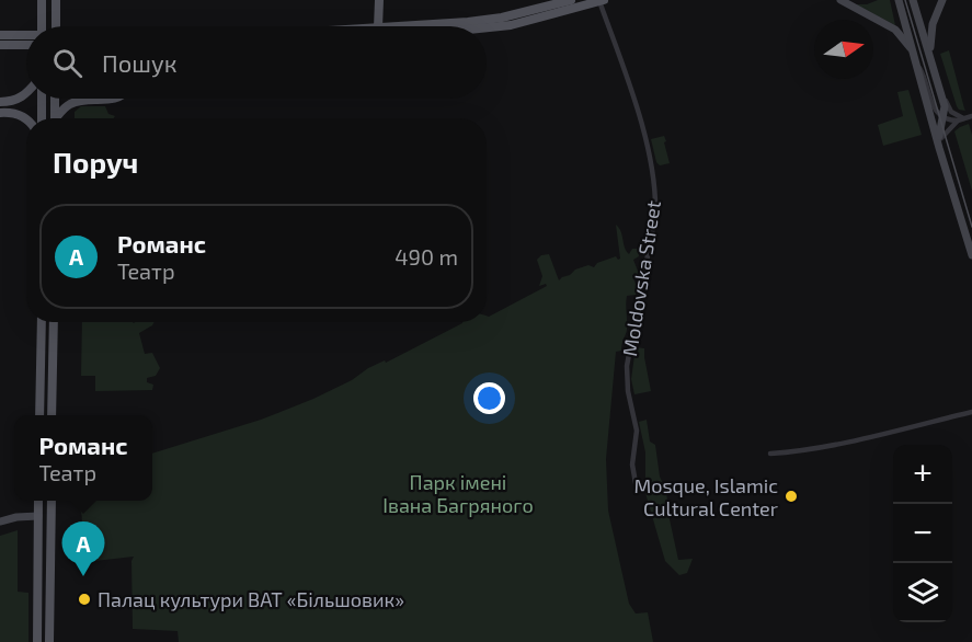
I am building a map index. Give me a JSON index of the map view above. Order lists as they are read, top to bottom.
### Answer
{
  "streets": {
    "street": ["Moldovska Street"]
  },
  "parks": ["Парк імені Івана Багряного"],
  "places": ["Mosque, Islamic Cultural Center", "Палац культури ВАТ «Більшовик»"],
  "north": "right",
  "page": {
    "search": "Пошук",
    "heading": "Поруч",
    "list": [
      {
        "mark": "A",
        "name": "Романс",
        "note": "Театр",
        "value": "490 m"
      }
    ],
    "popup": ["Романс", "Театр"],
    "map_buttons": ["+", "−"],
    "pins": "A"
  }
}
